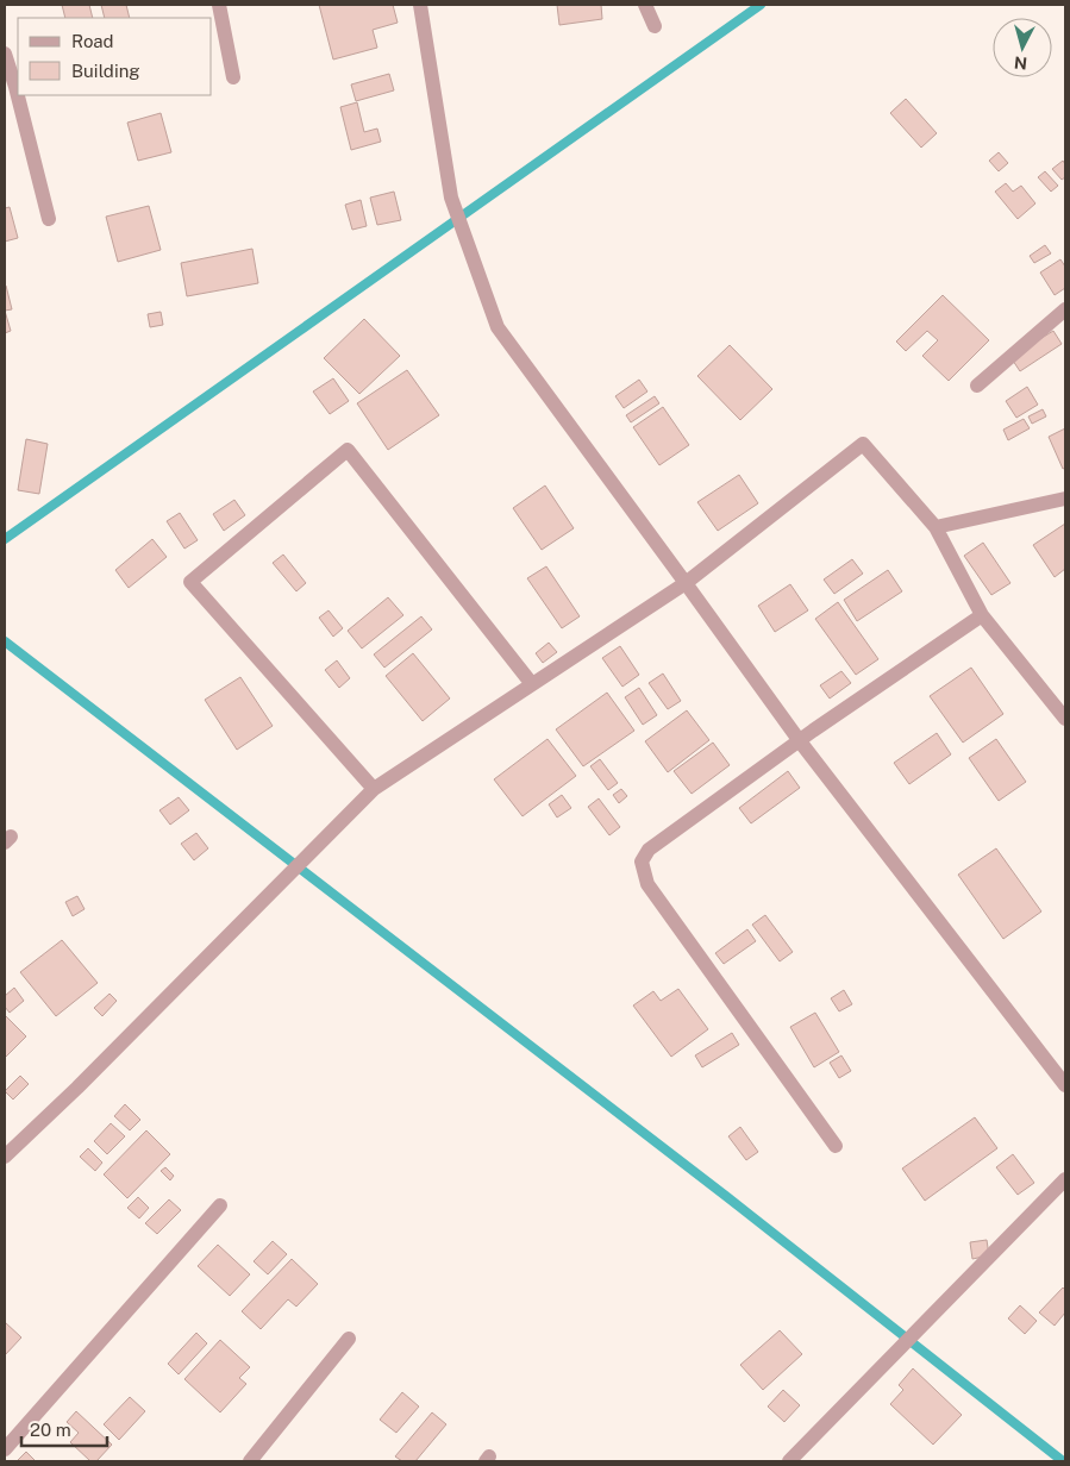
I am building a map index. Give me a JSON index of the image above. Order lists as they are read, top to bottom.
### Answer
{
  "legend": ["Road", "Building"],
  "scale_bar": "20 m",
  "north": "bottom"
}
